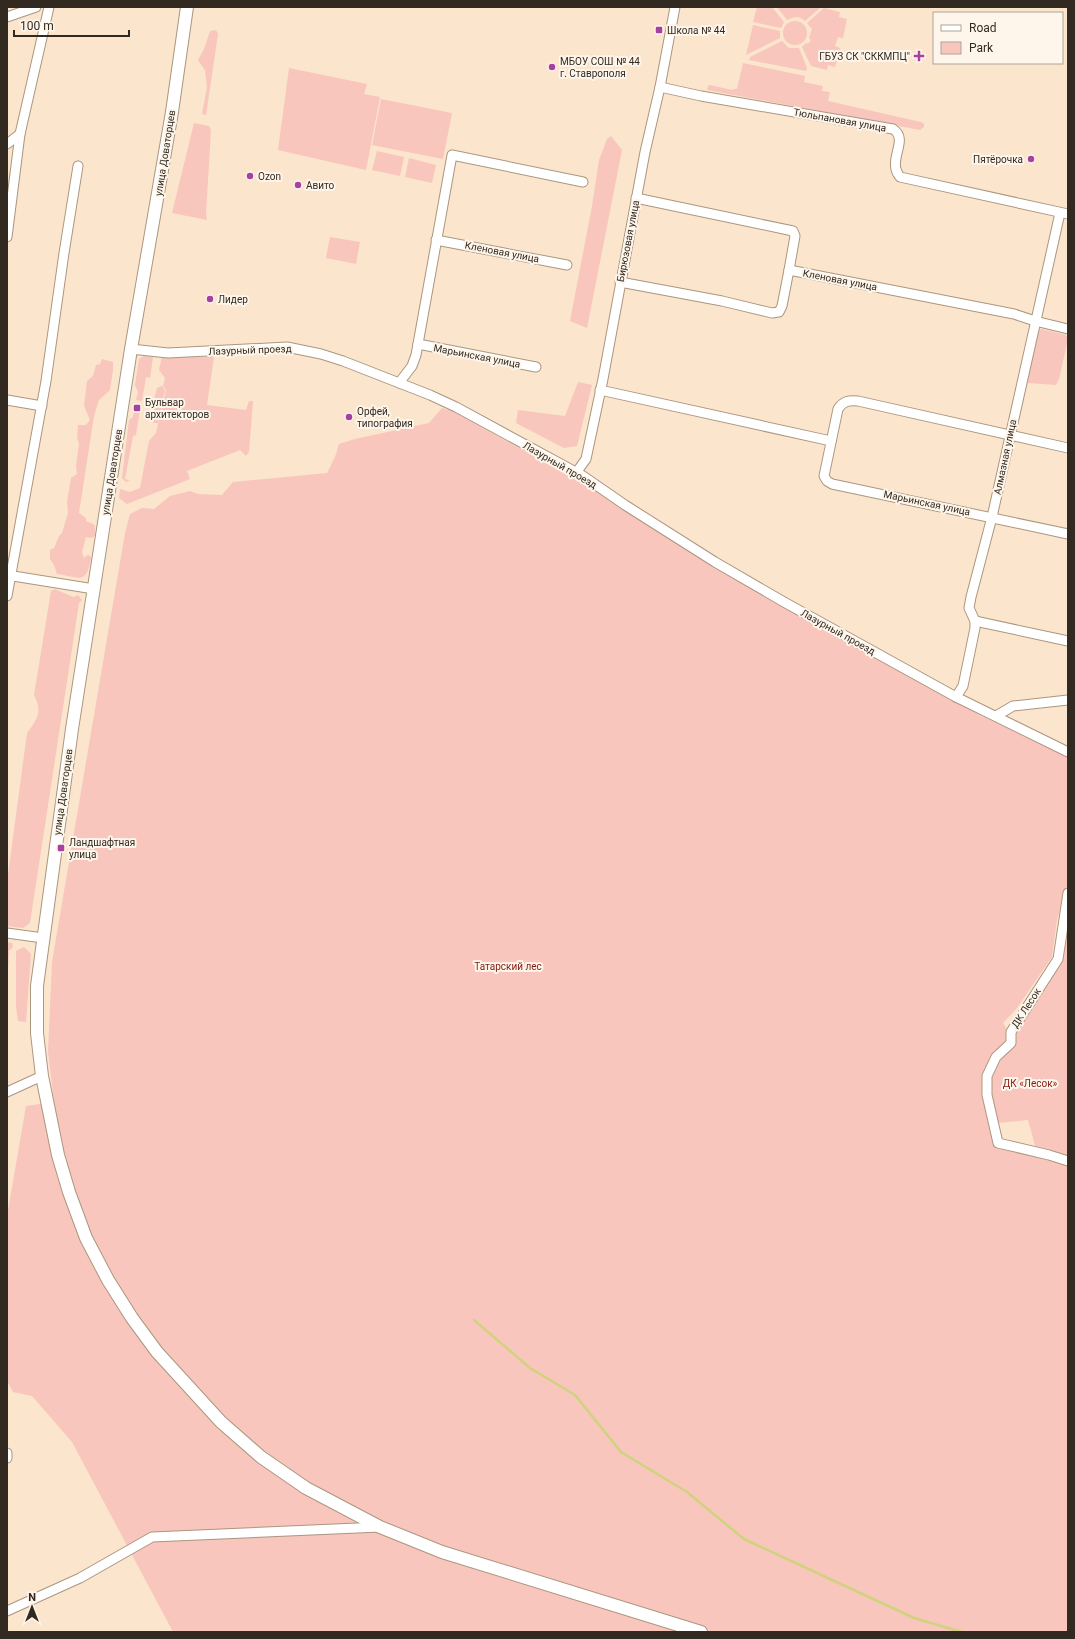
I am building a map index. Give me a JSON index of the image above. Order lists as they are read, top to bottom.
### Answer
{
  "streets": {
    "main road": ["улица Доваторцев"],
    "street": [
      "Тюльпановая улица",
      "Бирюзовая улица",
      "Кленовая улица",
      "Лазурный проезд",
      "Марьинская улица",
      "Алмазная улица",
      "ДК Лесок"
    ]
  },
  "crossings": [
    ["Тюльпановая улица", "Бирюзовая улица"],
    ["Тюльпановая улица", "Алмазная улица"],
    ["улица Доваторцев", "Лазурный проезд"],
    ["Бирюзовая улица", "Кленовая улица"],
    ["Бирюзовая улица", "Лазурный проезд"],
    ["Кленовая улица", "Алмазная улица"],
    ["Лазурный проезд", "Алмазная улица"],
    ["Марьинская улица", "Алмазная улица"]
  ],
  "parks": ["Татарский лес", "ДК «Лесок»"],
  "places": {
    "transit": ["Школа № 44", "Бульвар архитекторов", "Ландшафтная улица"],
    "health": ["ГБУЗ СК \"СККМПЦ\""],
    "other": [
      "МБОУ СОШ № 44 г. Ставрополя",
      "Пятёрочка",
      "Ozon",
      "Авито",
      "Лидер",
      "Орфей, типография"
    ]
  },
  "legend": ["Road", "Park"],
  "scale_bar": "100 m",
  "north": "top"
}
